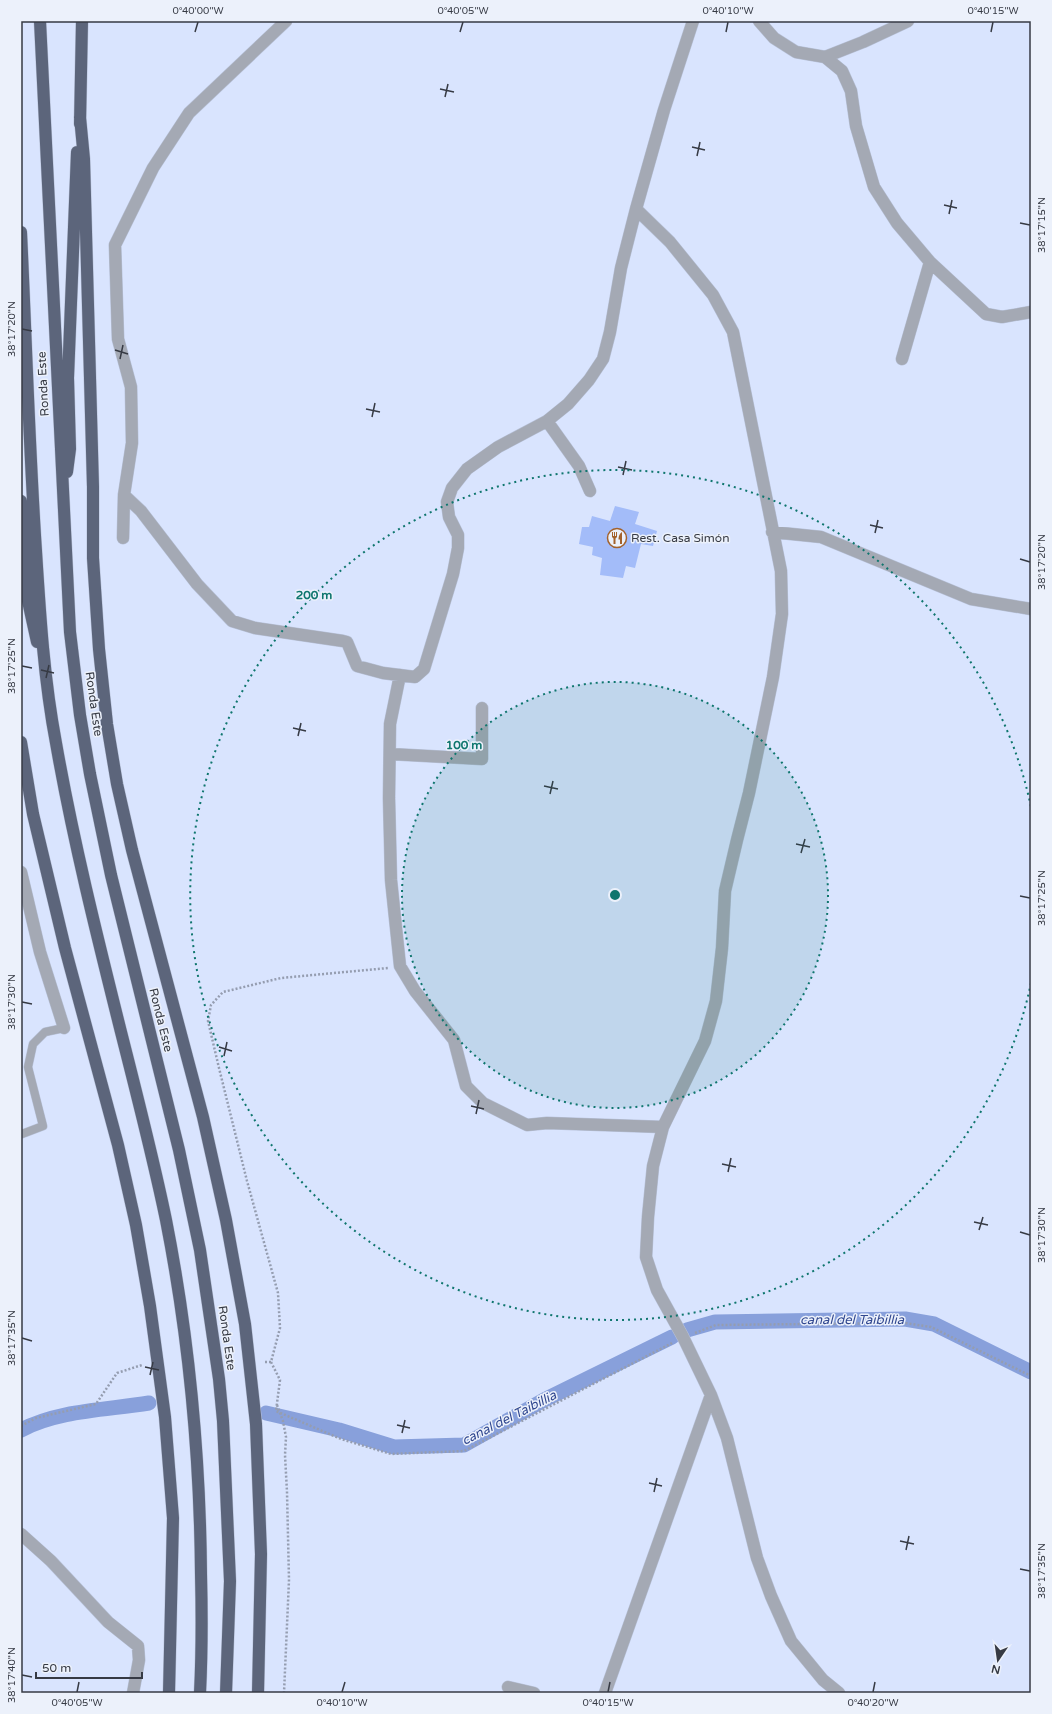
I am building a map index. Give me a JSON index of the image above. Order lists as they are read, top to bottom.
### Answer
{
  "streets": {
    "highway": ["Ronda Este"]
  },
  "water": ["canal del Taibillia"],
  "places": {
    "restaurant": ["Rest. Casa Simón"]
  },
  "scale_bar": "50 m",
  "north": "bottom",
  "coordinates": [
    "0°40'00\"W",
    "0°40'05\"W",
    "0°40'10\"W",
    "0°40'15\"W",
    "38°17'15\"N",
    "38°17'20\"N",
    "38°17'25\"N",
    "38°17'30\"N",
    "38°17'35\"N",
    "38°17'40\"N",
    "0°40'20\"W"
  ],
  "rings": ["200 m", "100 m"]
}
